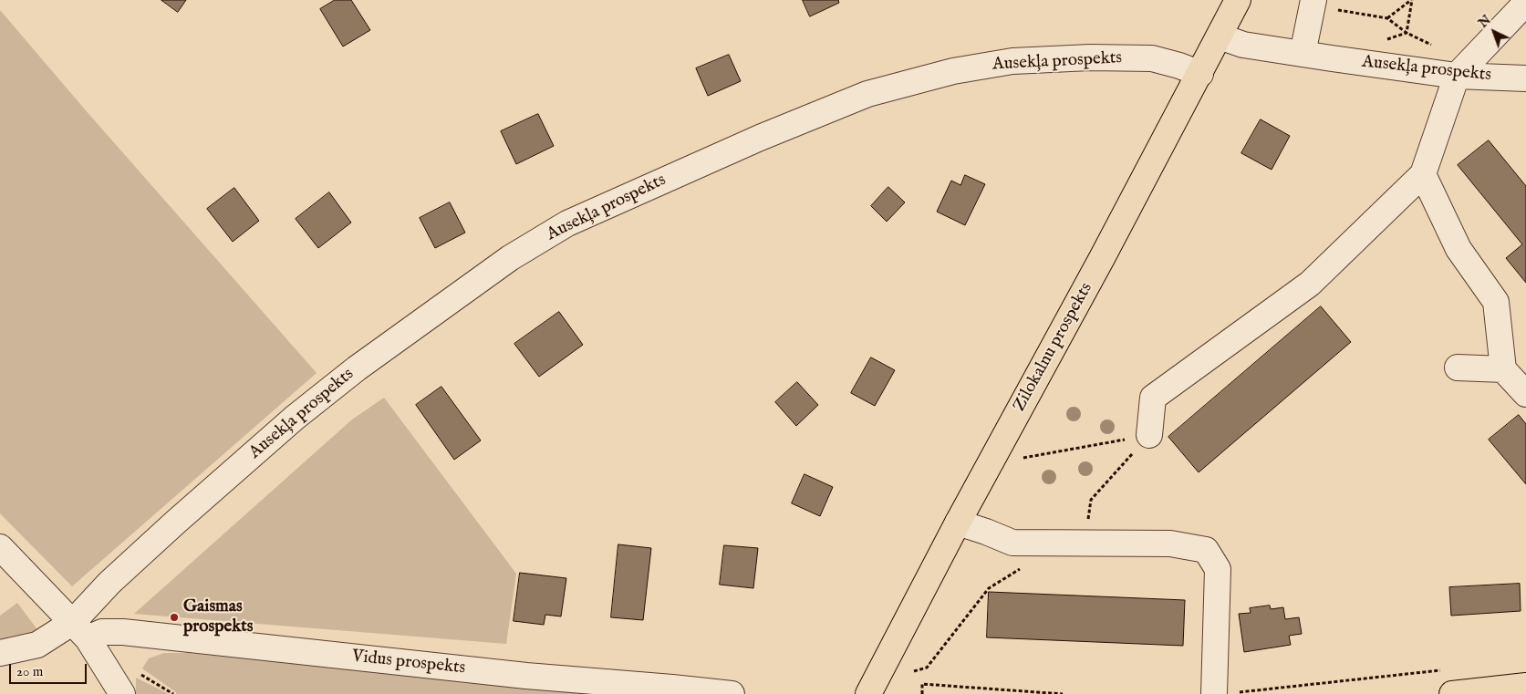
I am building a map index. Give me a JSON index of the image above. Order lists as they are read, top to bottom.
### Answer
{
  "streets": {
    "main road": ["Zilokalnu prospekts"],
    "street": ["Ausekļa prospekts", "Vidus prospekts"]
  },
  "crossings": [
    ["Ausekļa prospekts", "Zilokalnu prospekts"],
    ["Ausekļa prospekts", "Vidus prospekts"]
  ],
  "places": ["Gaismas prospekts"],
  "scale_bar": "20 m",
  "north": "top left"
}
